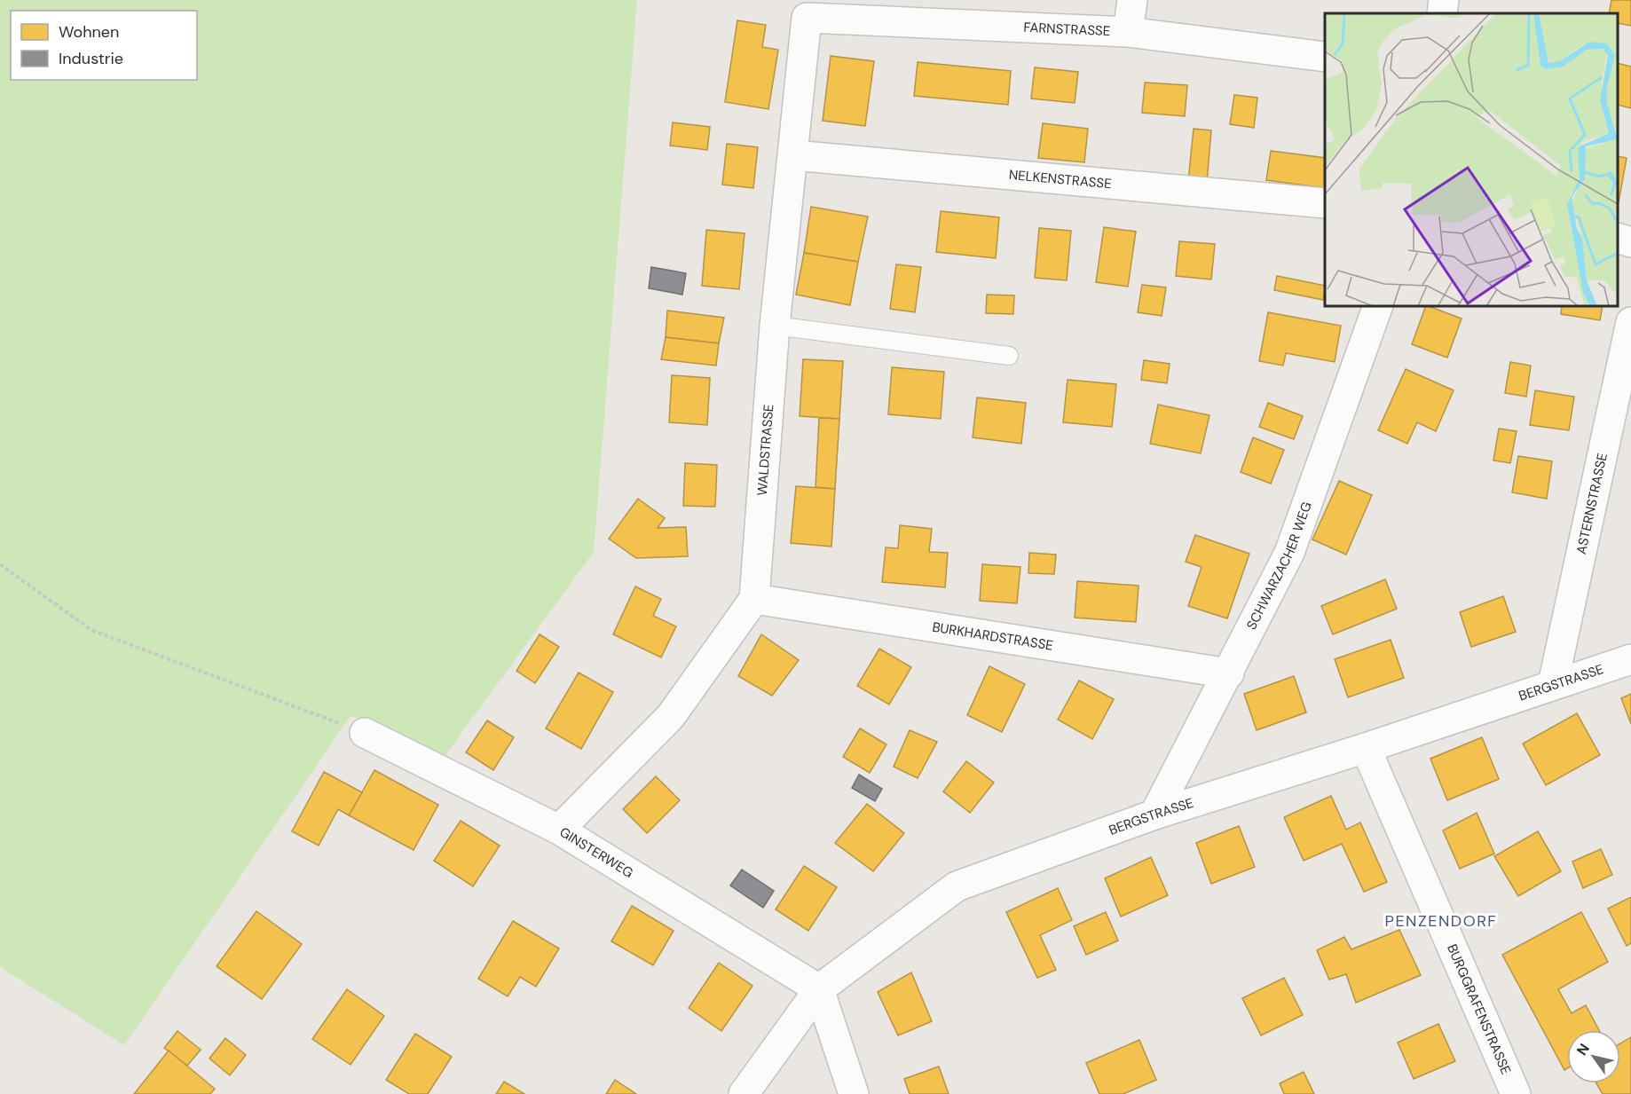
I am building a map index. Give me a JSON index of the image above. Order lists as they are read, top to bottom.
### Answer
{
  "streets": {
    "street": [
      "FARNSTRASSE",
      "NELKENSTRASSE",
      "WALDSTRASSE",
      "ASTERNSTRASSE",
      "SCHWARZACHER WEG",
      "BURKHARDSTRASSE",
      "BERGSTRASSE",
      "GINSTERWEG",
      "BURGGRAFENSTRASSE"
    ]
  },
  "crossings": [
    ["FARNSTRASSE", "WALDSTRASSE"],
    ["NELKENSTRASSE", "WALDSTRASSE"],
    ["WALDSTRASSE", "BURKHARDSTRASSE"],
    ["ASTERNSTRASSE", "BERGSTRASSE"],
    ["SCHWARZACHER WEG", "BURKHARDSTRASSE"],
    ["SCHWARZACHER WEG", "BERGSTRASSE"],
    ["BERGSTRASSE", "GINSTERWEG"],
    ["BERGSTRASSE", "BURGGRAFENSTRASSE"]
  ],
  "districts": ["PENZENDORF"],
  "legend": ["Wohnen", "Industrie"],
  "north": "top left"
}
